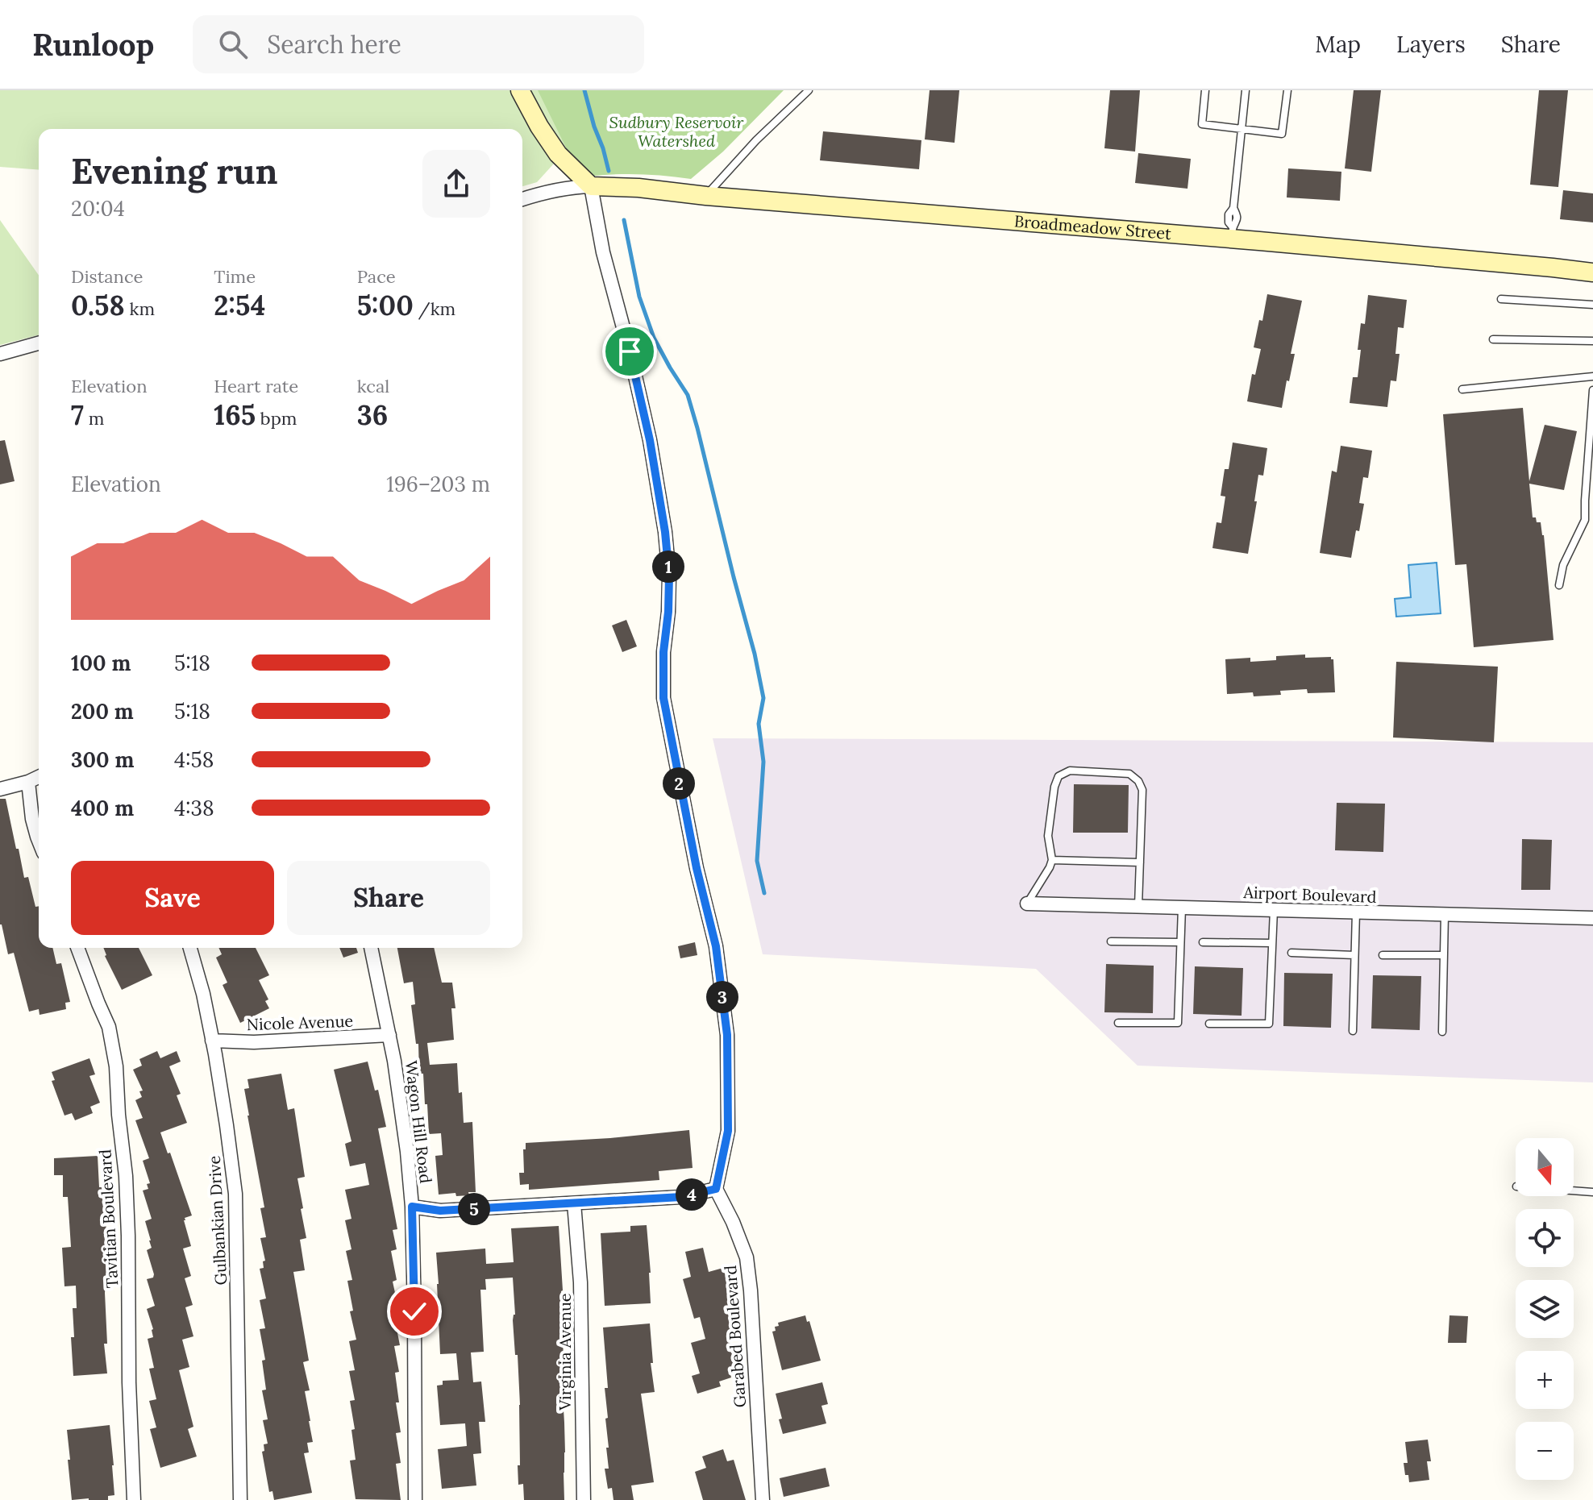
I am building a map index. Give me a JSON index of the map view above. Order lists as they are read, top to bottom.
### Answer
{
  "streets": {
    "street": [
      "Broadmeadow Street",
      "Airport Boulevard",
      "Nicole Avenue",
      "Wagon Hill Road",
      "Tavitian Boulevard",
      "Gulbankian Drive",
      "Garabed Boulevard",
      "Virginia Avenue"
    ]
  },
  "crossings": [
    ["Nicole Avenue", "Wagon Hill Road"],
    ["Nicole Avenue", "Gulbankian Drive"]
  ],
  "parks": ["Sudbury Reservoir Watershed"],
  "north": "bottom",
  "page": {
    "header": "Runloop",
    "search": "Search here",
    "nav": ["Map", "Layers", "Share"],
    "heading": ["Evening run", "20:04"],
    "stats": [
      ["Distance", "0.58 km"],
      ["Time", "2:54"],
      ["Pace", "5:00 /km"],
      ["Elevation", "7 m"],
      ["Heart rate", "165 bpm"],
      ["kcal", "36"]
    ],
    "chart": ["Elevation", "196–203 m"],
    "pins": [
      "1",
      "2",
      "3",
      "4",
      "5"
    ],
    "list": [
      {
        "name": "100 m",
        "note": "5:18"
      },
      {
        "name": "200 m",
        "note": "5:18"
      },
      {
        "name": "300 m",
        "note": "4:58"
      },
      {
        "name": "400 m",
        "note": "4:38"
      }
    ],
    "buttons": ["Save", "Share"],
    "map_buttons": ["+", "−"]
  }
}
